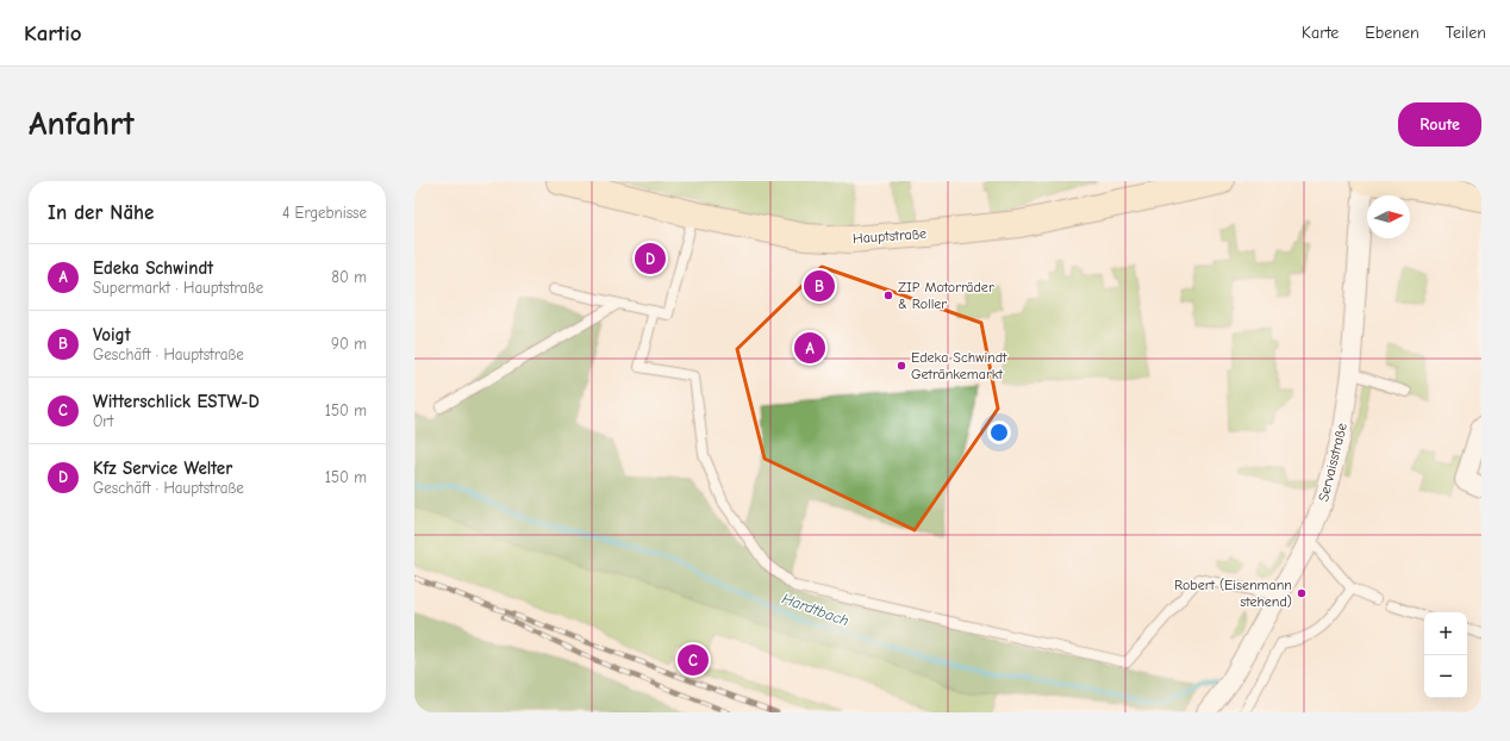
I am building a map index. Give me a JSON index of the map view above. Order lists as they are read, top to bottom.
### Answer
{
  "streets": {
    "main road": ["Hauptstraße"],
    "street": ["Servaisstraße"]
  },
  "water": ["Hardtbach"],
  "places": ["ZIP Motorräder & Roller", "Edeka Schwindt Getränkemarkt", "Robert (Eisenmann stehend)"],
  "north": "right",
  "page": {
    "header": "Kartio",
    "nav": ["Karte", "Ebenen", "Teilen"],
    "buttons": "Route",
    "title": "Anfahrt",
    "heading": ["In der Nähe", "4 Ergebnisse"],
    "pins": [
      "D",
      "B",
      "A",
      "C"
    ],
    "list": [
      {
        "mark": "A",
        "name": "Edeka Schwindt",
        "note": "Supermarkt · Hauptstraße",
        "value": "80 m"
      },
      {
        "mark": "B",
        "name": "Voigt",
        "note": "Geschäft · Hauptstraße",
        "value": "90 m"
      },
      {
        "mark": "C",
        "name": "Witterschlick ESTW-D",
        "note": "Ort",
        "value": "150 m"
      },
      {
        "mark": "D",
        "name": "Kfz Service Welter",
        "note": "Geschäft · Hauptstraße",
        "value": "150 m"
      }
    ],
    "map_buttons": ["+", "−"]
  }
}
